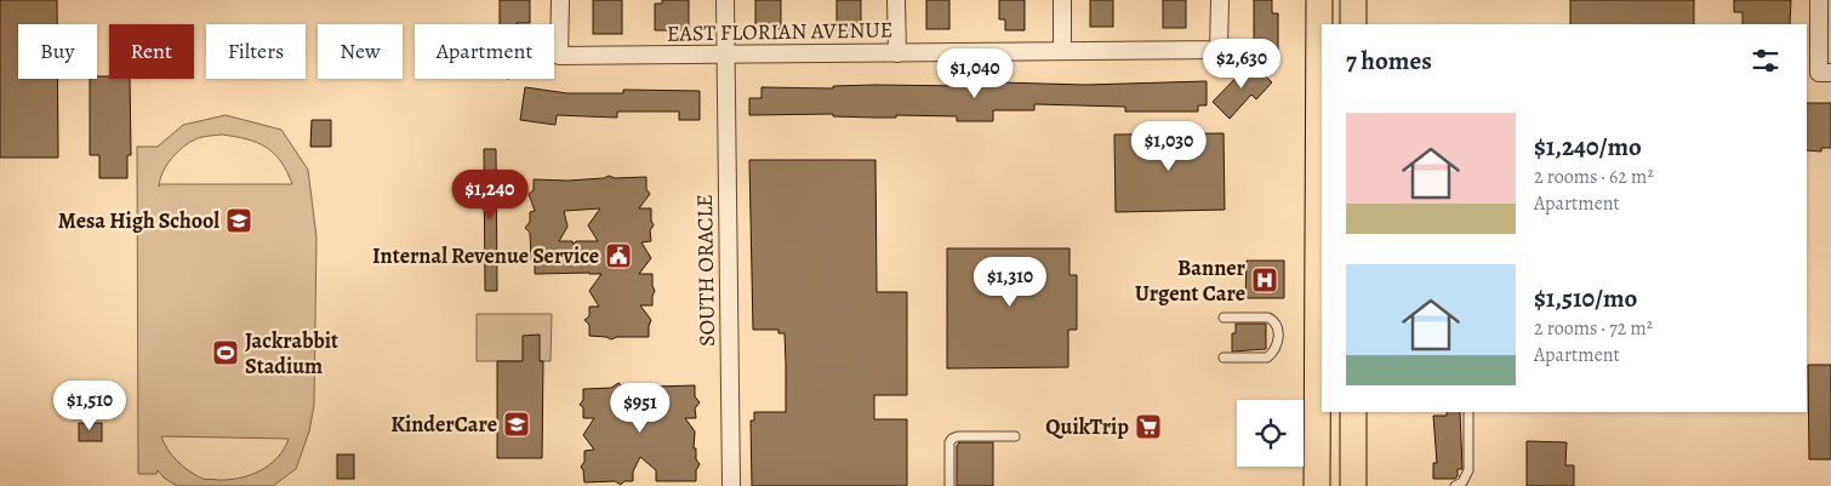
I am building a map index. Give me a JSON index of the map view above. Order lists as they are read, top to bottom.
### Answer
{
  "streets": {
    "street": ["EAST FLORIAN AVENUE", "SOUTH ORACLE"]
  },
  "crossings": [
    ["EAST FLORIAN AVENUE", "SOUTH ORACLE"]
  ],
  "places": {
    "school or university": ["Mesa High School", "KinderCare"],
    "public building": ["Internal Revenue Service"],
    "hospital": ["Banner Urgent Care"],
    "sports": ["Jackrabbit Stadium"],
    "supermarket": ["QuikTrip"]
  },
  "page": {
    "chip": [
      "Buy",
      "Rent",
      "Filters",
      "New",
      "Apartment"
    ],
    "heading": "7 homes",
    "price": [
      "$2,630",
      "$1,040",
      "$1,030",
      "$1,240",
      "$1,310",
      "$1,510",
      "$951"
    ],
    "list": [
      {
        "name": "$1,240/mo",
        "note": "2 rooms · 62 m² · Apartment"
      },
      {
        "name": "$1,510/mo",
        "note": "2 rooms · 72 m² · Apartment"
      }
    ]
  }
}
